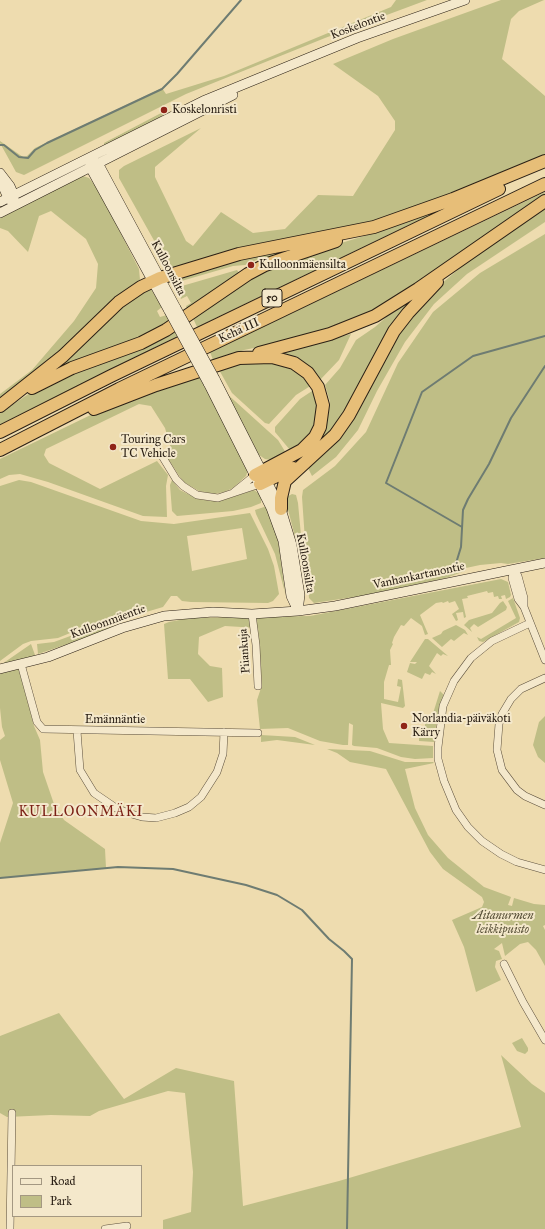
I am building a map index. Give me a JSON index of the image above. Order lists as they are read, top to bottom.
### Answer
{
  "streets": {
    "highway": ["50", "Kehä III"],
    "main road": [
      "Koskelontie",
      "Kulloonsilta",
      "Vanhankartanontie",
      "Kulloonmäentie"
    ],
    "street": ["Piiankuja", "Emännäntie"]
  },
  "crossings": [
    ["Koskelontie", "Kulloonsilta"],
    ["Kulloonsilta", "Vanhankartanontie"],
    ["Kulloonsilta", "Kulloonmäentie"],
    ["Vanhankartanontie", "Kulloonmäentie"],
    ["Kulloonmäentie", "Piiankuja"],
    ["Kulloonmäentie", "Emännäntie"]
  ],
  "districts": ["KULLOONMÄKI"],
  "parks": ["Aitanurmen leikkipuisto"],
  "places": [
    "Koskelonristi",
    "Kulloonmäensilta",
    "Touring Cars TC Vehicle",
    "Norlandia-päiväkoti Kärry"
  ],
  "legend": ["Road", "Park"]
}
